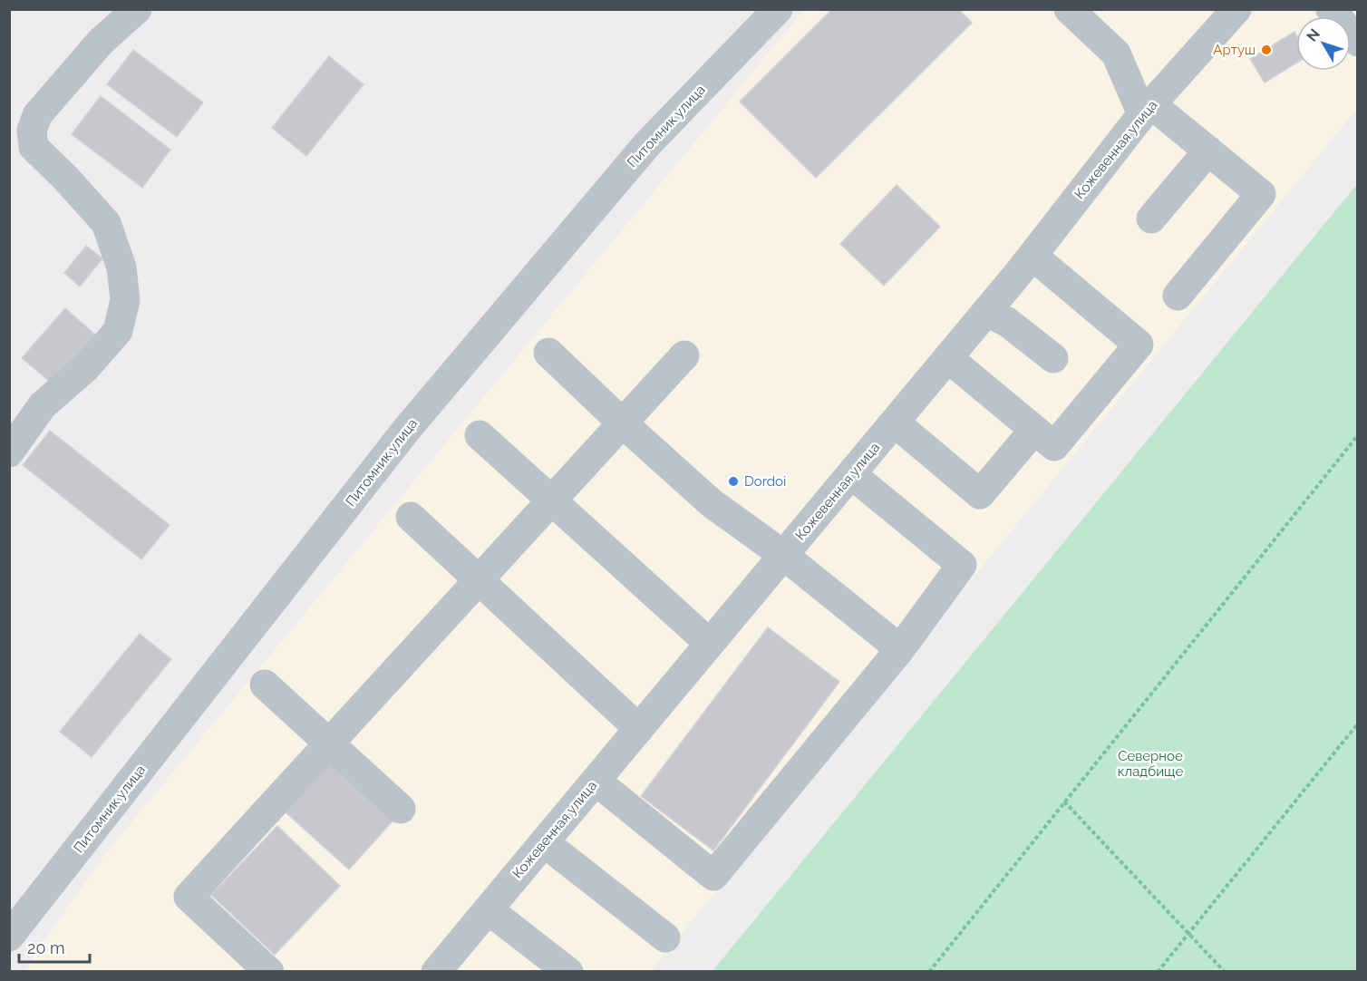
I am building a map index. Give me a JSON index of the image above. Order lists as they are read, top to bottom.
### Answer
{
  "streets": {
    "street": ["Питомник улица", "Кожевенная улица"]
  },
  "parks": ["Северное кладбище"],
  "places": ["Артуш", "Dordoi"],
  "scale_bar": "20 m",
  "north": "top left"
}
